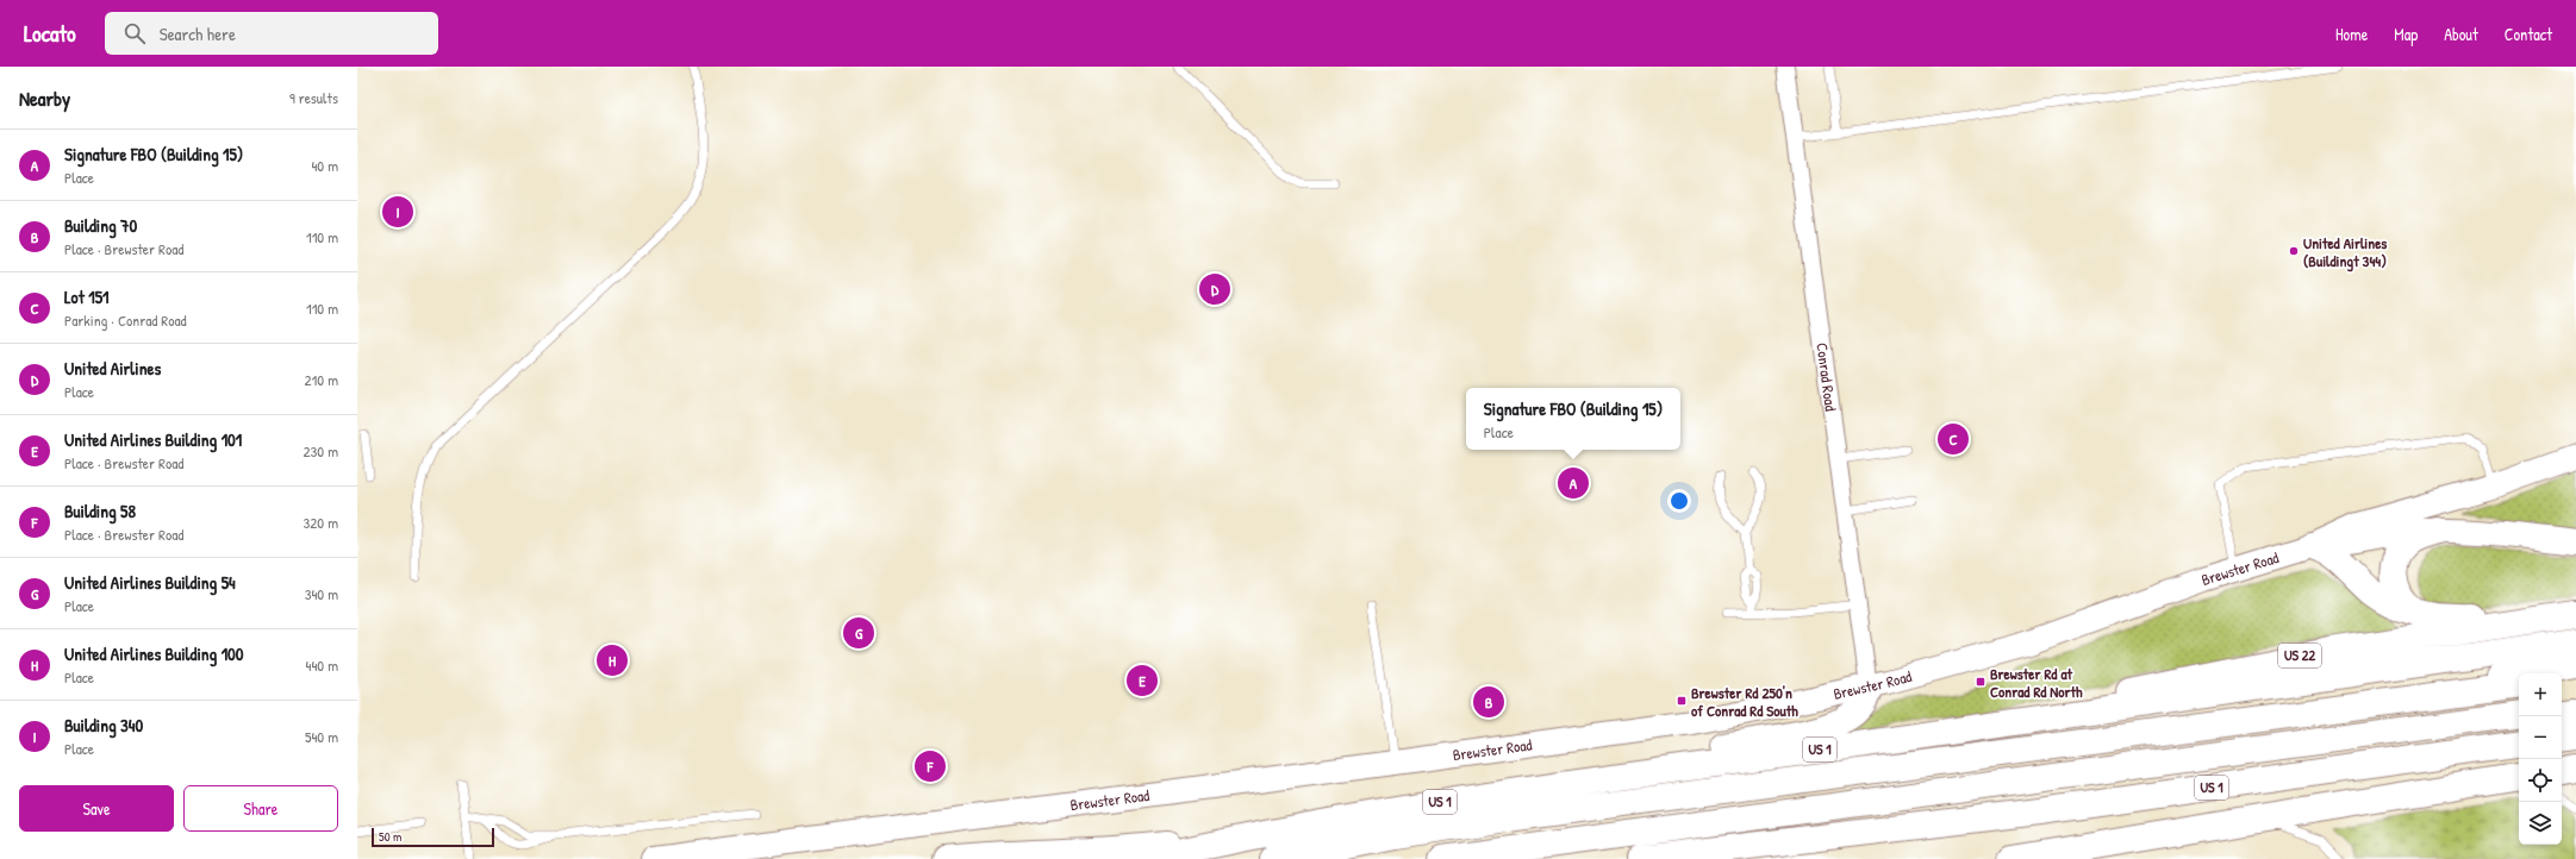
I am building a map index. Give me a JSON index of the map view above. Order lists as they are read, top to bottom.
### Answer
{
  "streets": {
    "highway": ["US 22", "US 1"],
    "street": ["Conrad Road", "Brewster Road"]
  },
  "crossings": [
    ["Conrad Road", "Brewster Road"],
    ["US 22", "US 1"]
  ],
  "places": {
    "other": ["United Airlines (Buildingt 344)"],
    "transit": ["Brewster Rd at Conrad Rd North", "Brewster Rd 250'n of Conrad Rd South"]
  },
  "scale_bar": "50 m",
  "page": {
    "header": "Locato",
    "search": "Search here",
    "nav": [
      "Home",
      "Map",
      "About",
      "Contact"
    ],
    "heading": ["Nearby", "9 results"],
    "list": [
      {
        "mark": "A",
        "name": "Signature FBO (Building 15)",
        "note": "Place",
        "value": "40 m"
      },
      {
        "mark": "B",
        "name": "Building 70",
        "note": "Place · Brewster Road",
        "value": "110 m"
      },
      {
        "mark": "C",
        "name": "Lot 151",
        "note": "Parking · Conrad Road",
        "value": "110 m"
      },
      {
        "mark": "D",
        "name": "United Airlines",
        "note": "Place",
        "value": "210 m"
      },
      {
        "mark": "E",
        "name": "United Airlines Building 101",
        "note": "Place · Brewster Road",
        "value": "230 m"
      },
      {
        "mark": "F",
        "name": "Building 58",
        "note": "Place · Brewster Road",
        "value": "320 m"
      },
      {
        "mark": "G",
        "name": "United Airlines Building 54",
        "note": "Place",
        "value": "340 m"
      },
      {
        "mark": "H",
        "name": "United Airlines Building 100",
        "note": "Place",
        "value": "440 m"
      },
      {
        "mark": "I",
        "name": "Building 340",
        "note": "Place",
        "value": "540 m"
      }
    ],
    "pins": [
      "I",
      "D",
      "C",
      "A",
      "G",
      "H",
      "E",
      "B",
      "F"
    ],
    "popup": ["Signature FBO (Building 15)", "Place"],
    "map_buttons": ["+", "−"],
    "buttons": ["Save", "Share"],
    "scale": "50 m"
  }
}
